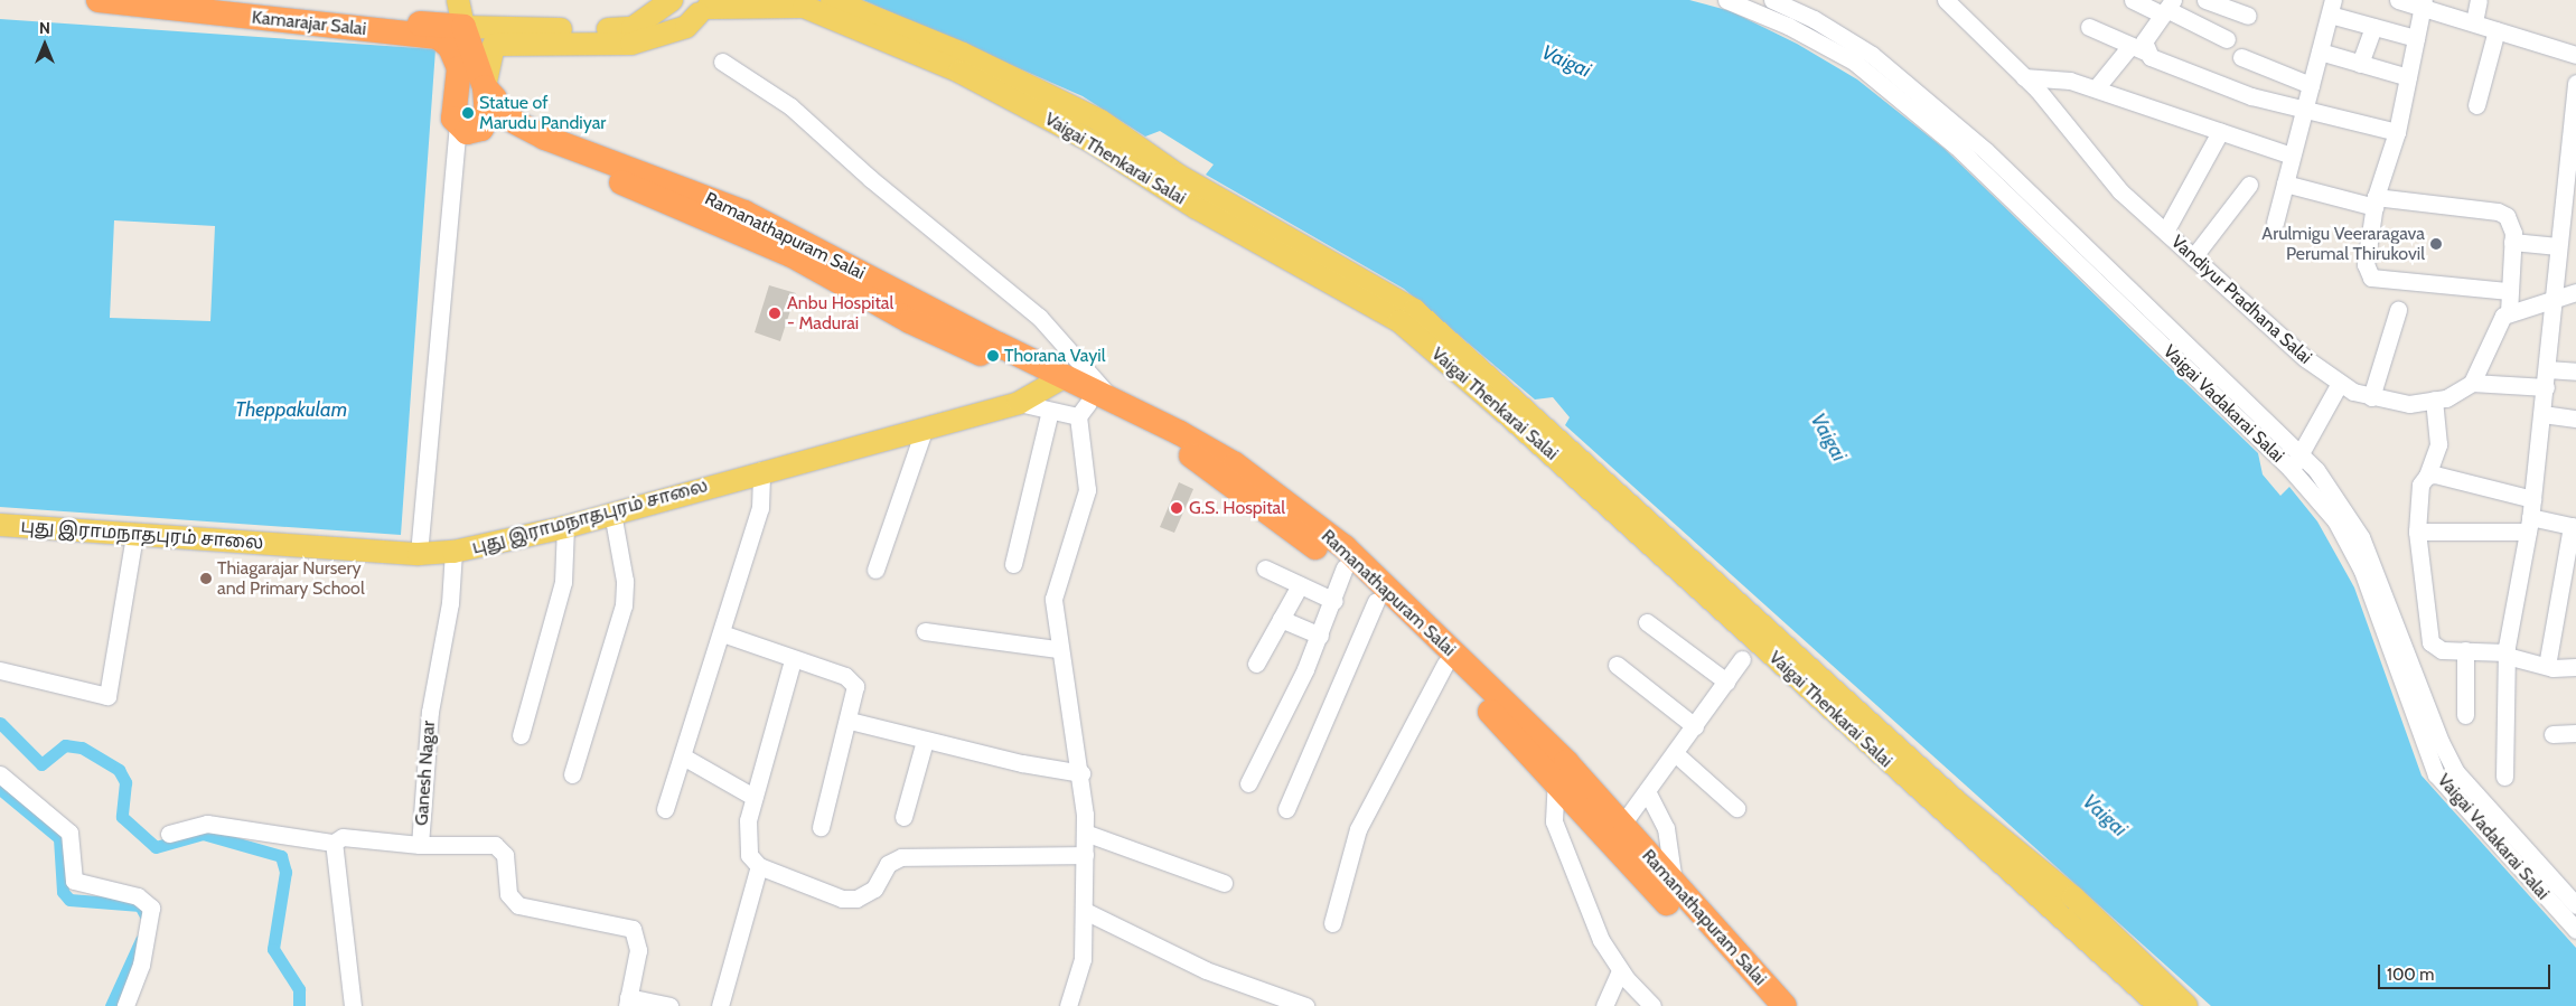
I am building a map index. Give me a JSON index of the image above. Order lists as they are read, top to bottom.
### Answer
{
  "streets": {
    "highway": ["Kamarajar Salai", "Ramanathapuram Salai"],
    "main road": ["Vaigai Thenkarai Salai", "புது இராமநாதபுரம் சாலை"],
    "street": ["Vandiyur Pradhana Salai", "Vaigai Vadakarai Salai", "Ganesh Nagar"]
  },
  "crossings": [
    ["Ramanathapuram Salai", "புது இராமநாதபுரம் சாலை"],
    ["புது இராமநாதபுரம் சாலை", "Ganesh Nagar"]
  ],
  "water": ["Vaigai", "Theppakulam"],
  "places": [
    "Statue of Marudu Pandiyar",
    "Arulmigu Veeraragava Perumal Thirukovil",
    "Anbu Hospital - Madurai",
    "Thorana Vayil",
    "G.S. Hospital",
    "Thiagarajar Nursery and Primary School"
  ],
  "scale_bar": "100 m",
  "north": "top"
}
